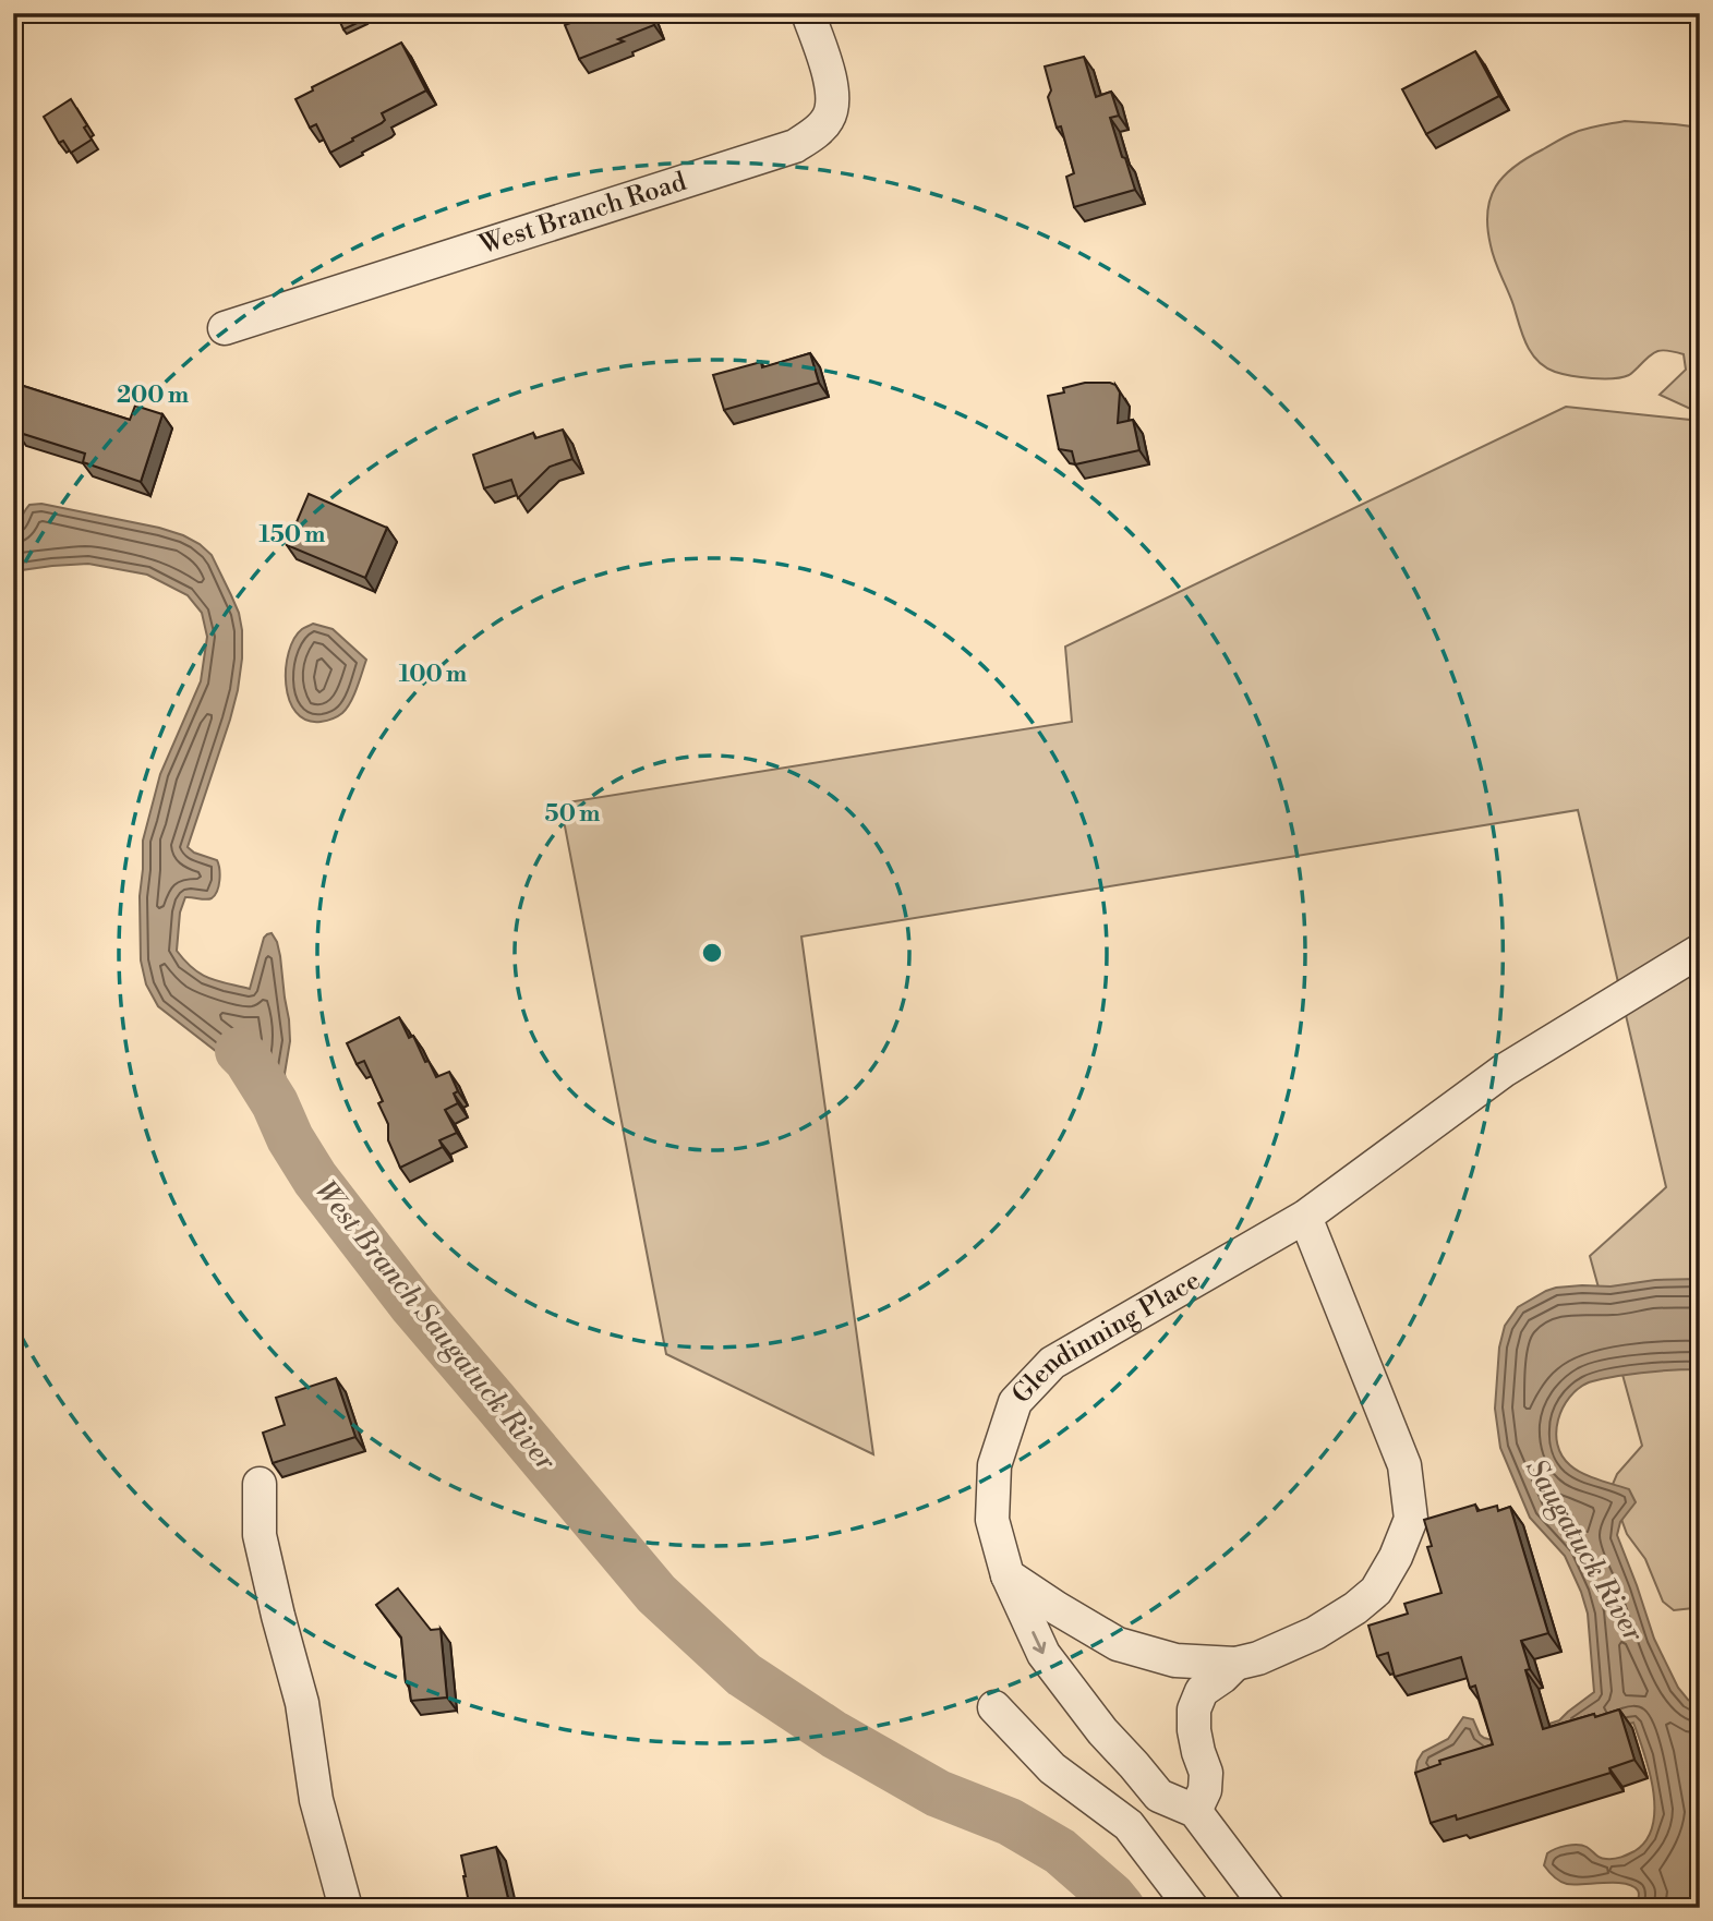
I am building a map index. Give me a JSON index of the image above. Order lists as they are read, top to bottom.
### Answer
{
  "streets": {
    "street": ["West Branch Road", "Glendinning Place"]
  },
  "water": ["West Branch Saugatuck River", "Saugatuck River"],
  "rings": [
    "200 m",
    "150 m",
    "100 m",
    "50 m"
  ]
}
